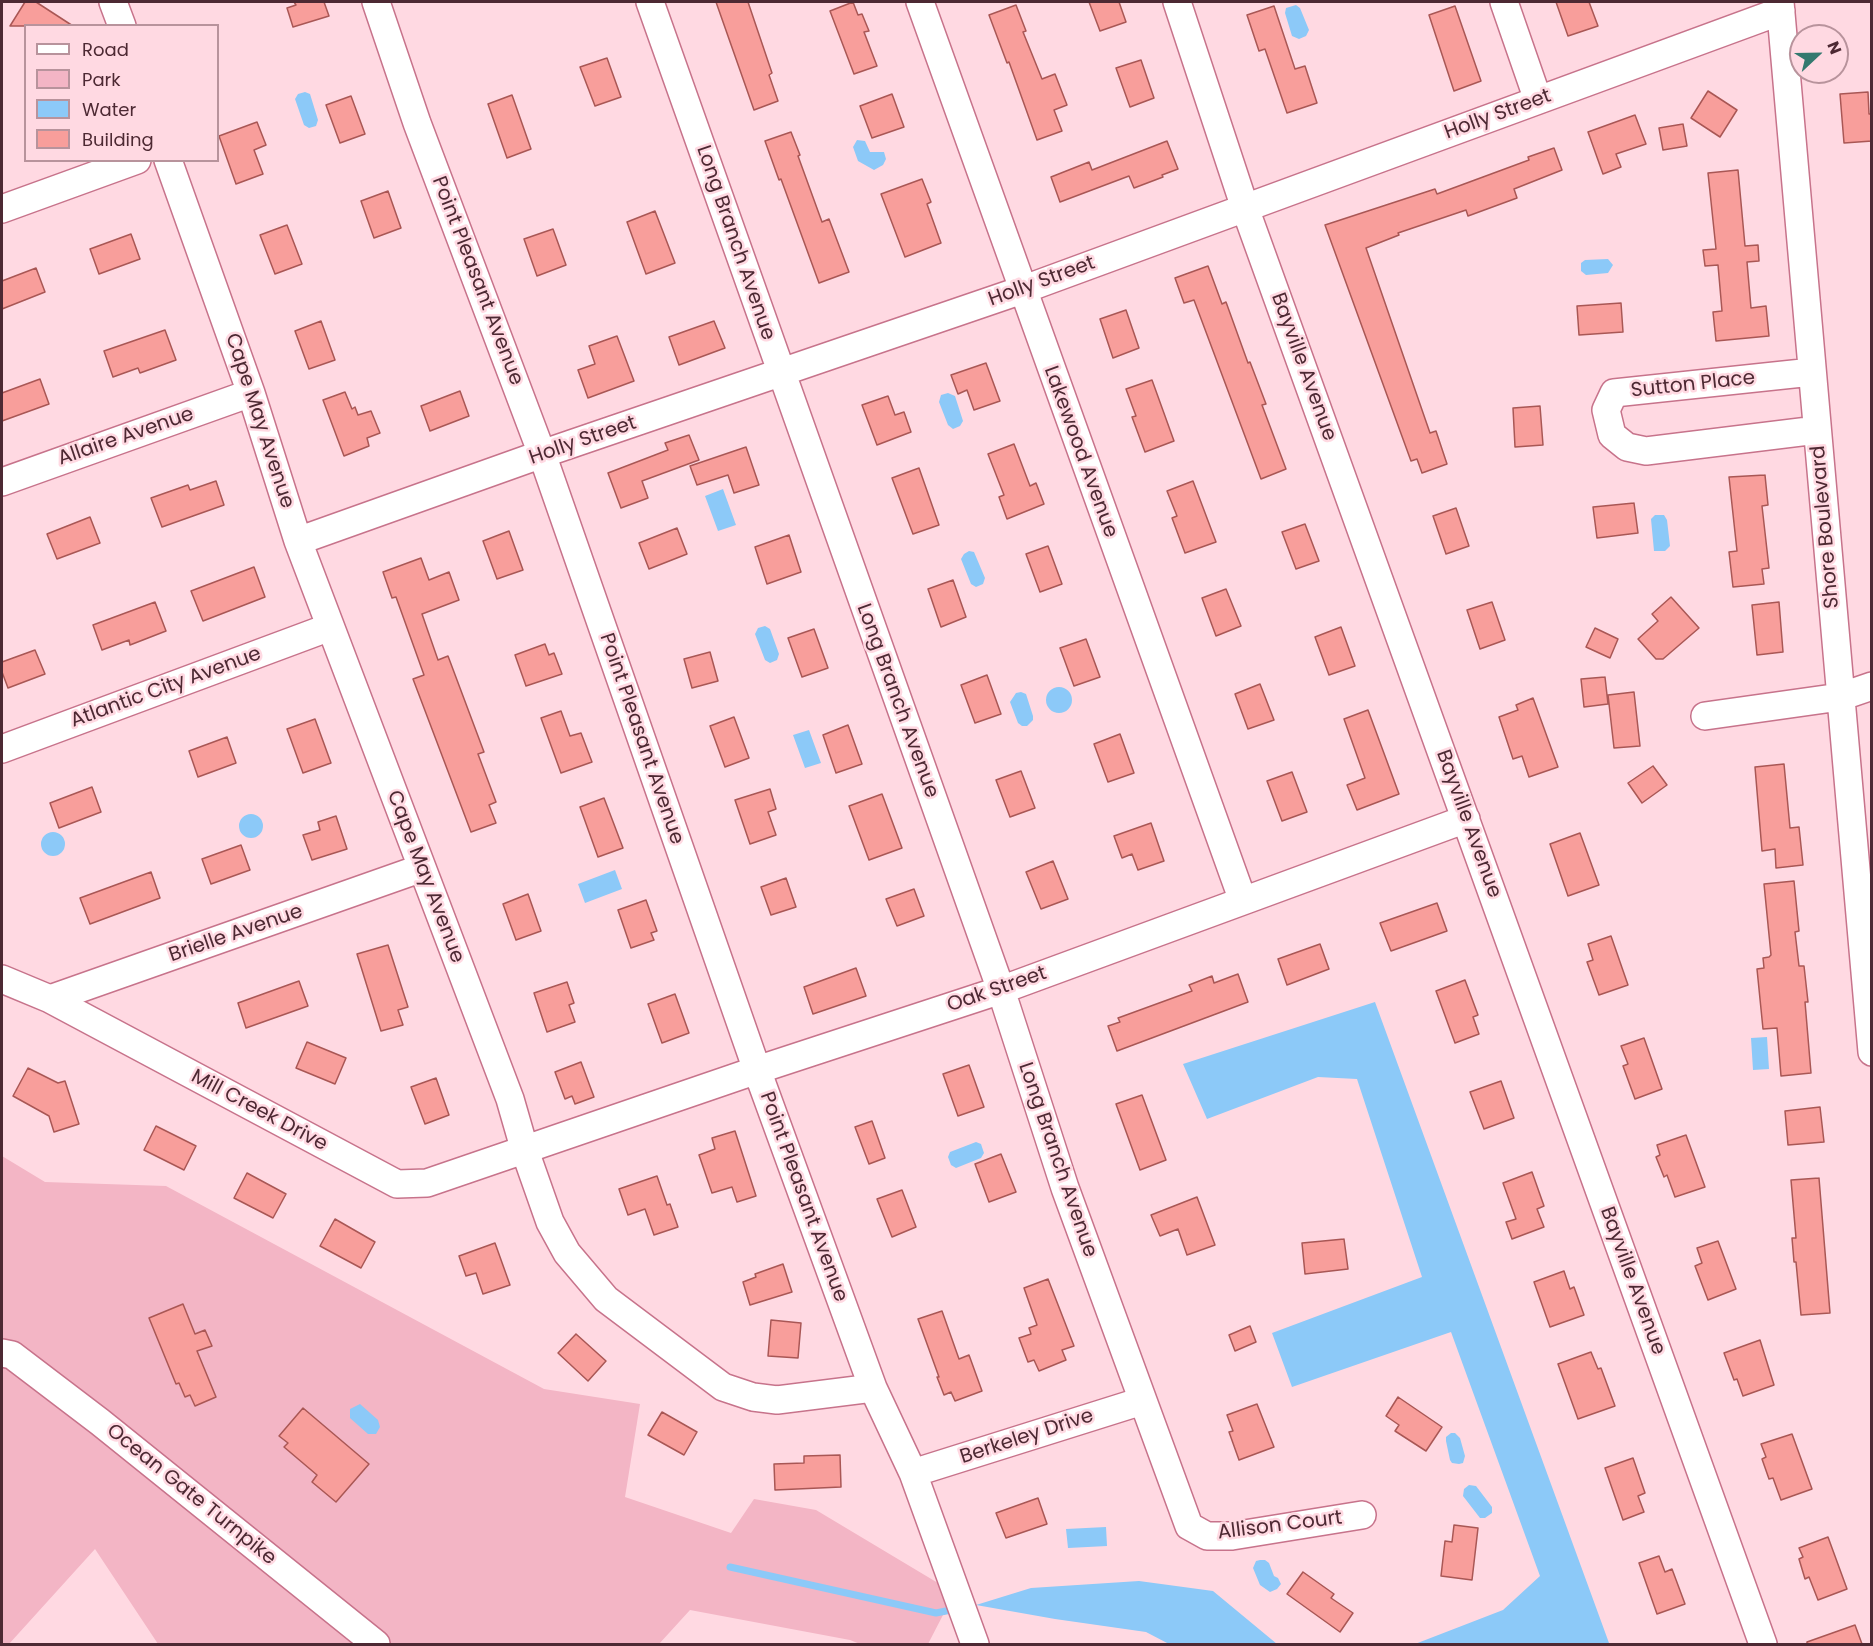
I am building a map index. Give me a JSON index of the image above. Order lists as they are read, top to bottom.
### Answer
{
  "streets": {
    "street": [
      "Holly Street",
      "Long Branch Avenue",
      "Point Pleasant Avenue",
      "Bayville Avenue",
      "Sutton Place",
      "Cape May Avenue",
      "Allaire Avenue",
      "Lakewood Avenue",
      "Shore Boulevard",
      "Atlantic City Avenue",
      "Brielle Avenue",
      "Oak Street",
      "Mill Creek Drive",
      "Berkeley Drive",
      "Ocean Gate Turnpike",
      "Allison Court"
    ]
  },
  "crossings": [
    ["Holly Street", "Long Branch Avenue"],
    ["Holly Street", "Point Pleasant Avenue"],
    ["Holly Street", "Bayville Avenue"],
    ["Holly Street", "Cape May Avenue"],
    ["Holly Street", "Lakewood Avenue"],
    ["Holly Street", "Shore Boulevard"],
    ["Long Branch Avenue", "Oak Street"],
    ["Long Branch Avenue", "Berkeley Drive"],
    ["Long Branch Avenue", "Allison Court"],
    ["Point Pleasant Avenue", "Cape May Avenue"],
    ["Point Pleasant Avenue", "Oak Street"],
    ["Point Pleasant Avenue", "Berkeley Drive"],
    ["Bayville Avenue", "Oak Street"],
    ["Sutton Place", "Shore Boulevard"],
    ["Cape May Avenue", "Allaire Avenue"],
    ["Cape May Avenue", "Atlantic City Avenue"],
    ["Cape May Avenue", "Brielle Avenue"],
    ["Cape May Avenue", "Oak Street"],
    ["Cape May Avenue", "Mill Creek Drive"],
    ["Lakewood Avenue", "Oak Street"],
    ["Brielle Avenue", "Mill Creek Drive"],
    ["Oak Street", "Mill Creek Drive"],
    ["Berkeley Drive", "Allison Court"]
  ],
  "legend": [
    "Road",
    "Park",
    "Water",
    "Building"
  ],
  "north": "right"
}
